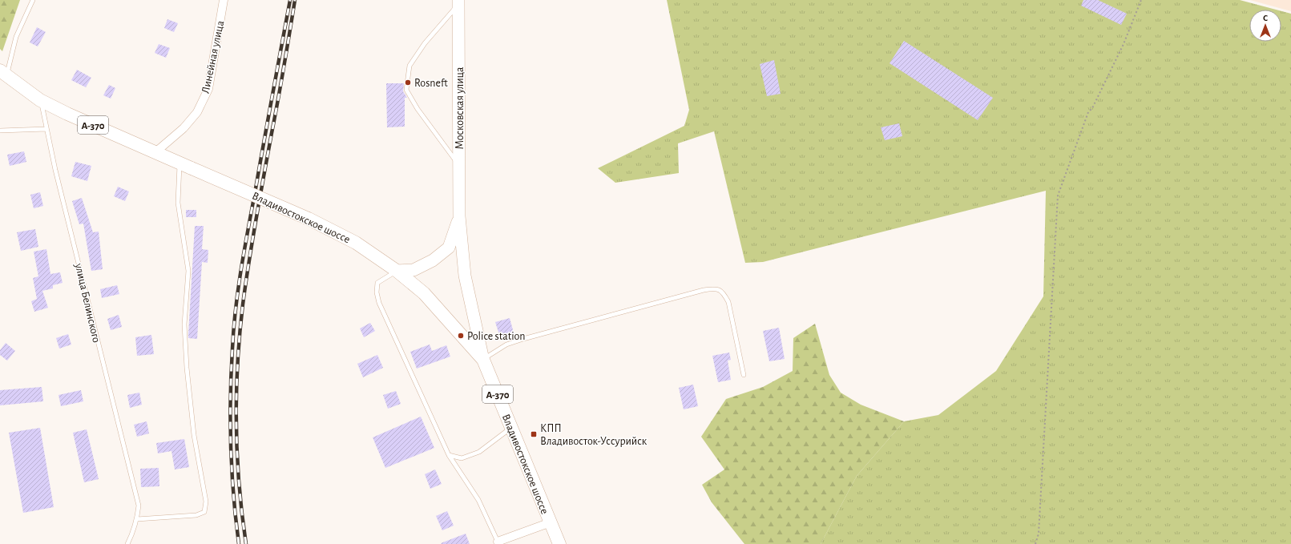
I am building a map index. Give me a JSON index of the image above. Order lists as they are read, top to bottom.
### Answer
{
  "streets": {
    "highway": ["А-370", "Владивостокское шоссе"],
    "main road": ["Московская улица"],
    "street": ["Линейная улица"],
    "lane": ["улица Белинского"]
  },
  "crossings": [
    ["Линейная улица", "Владивостокское шоссе"],
    ["Московская улица", "Владивостокское шоссе"],
    ["Владивостокское шоссе", "улица Белинского"]
  ],
  "places": {
    "other": ["Rosneft", "Police station"],
    "transit": ["КПП Владивосток-Уссурийск"]
  },
  "north": "top"
}
